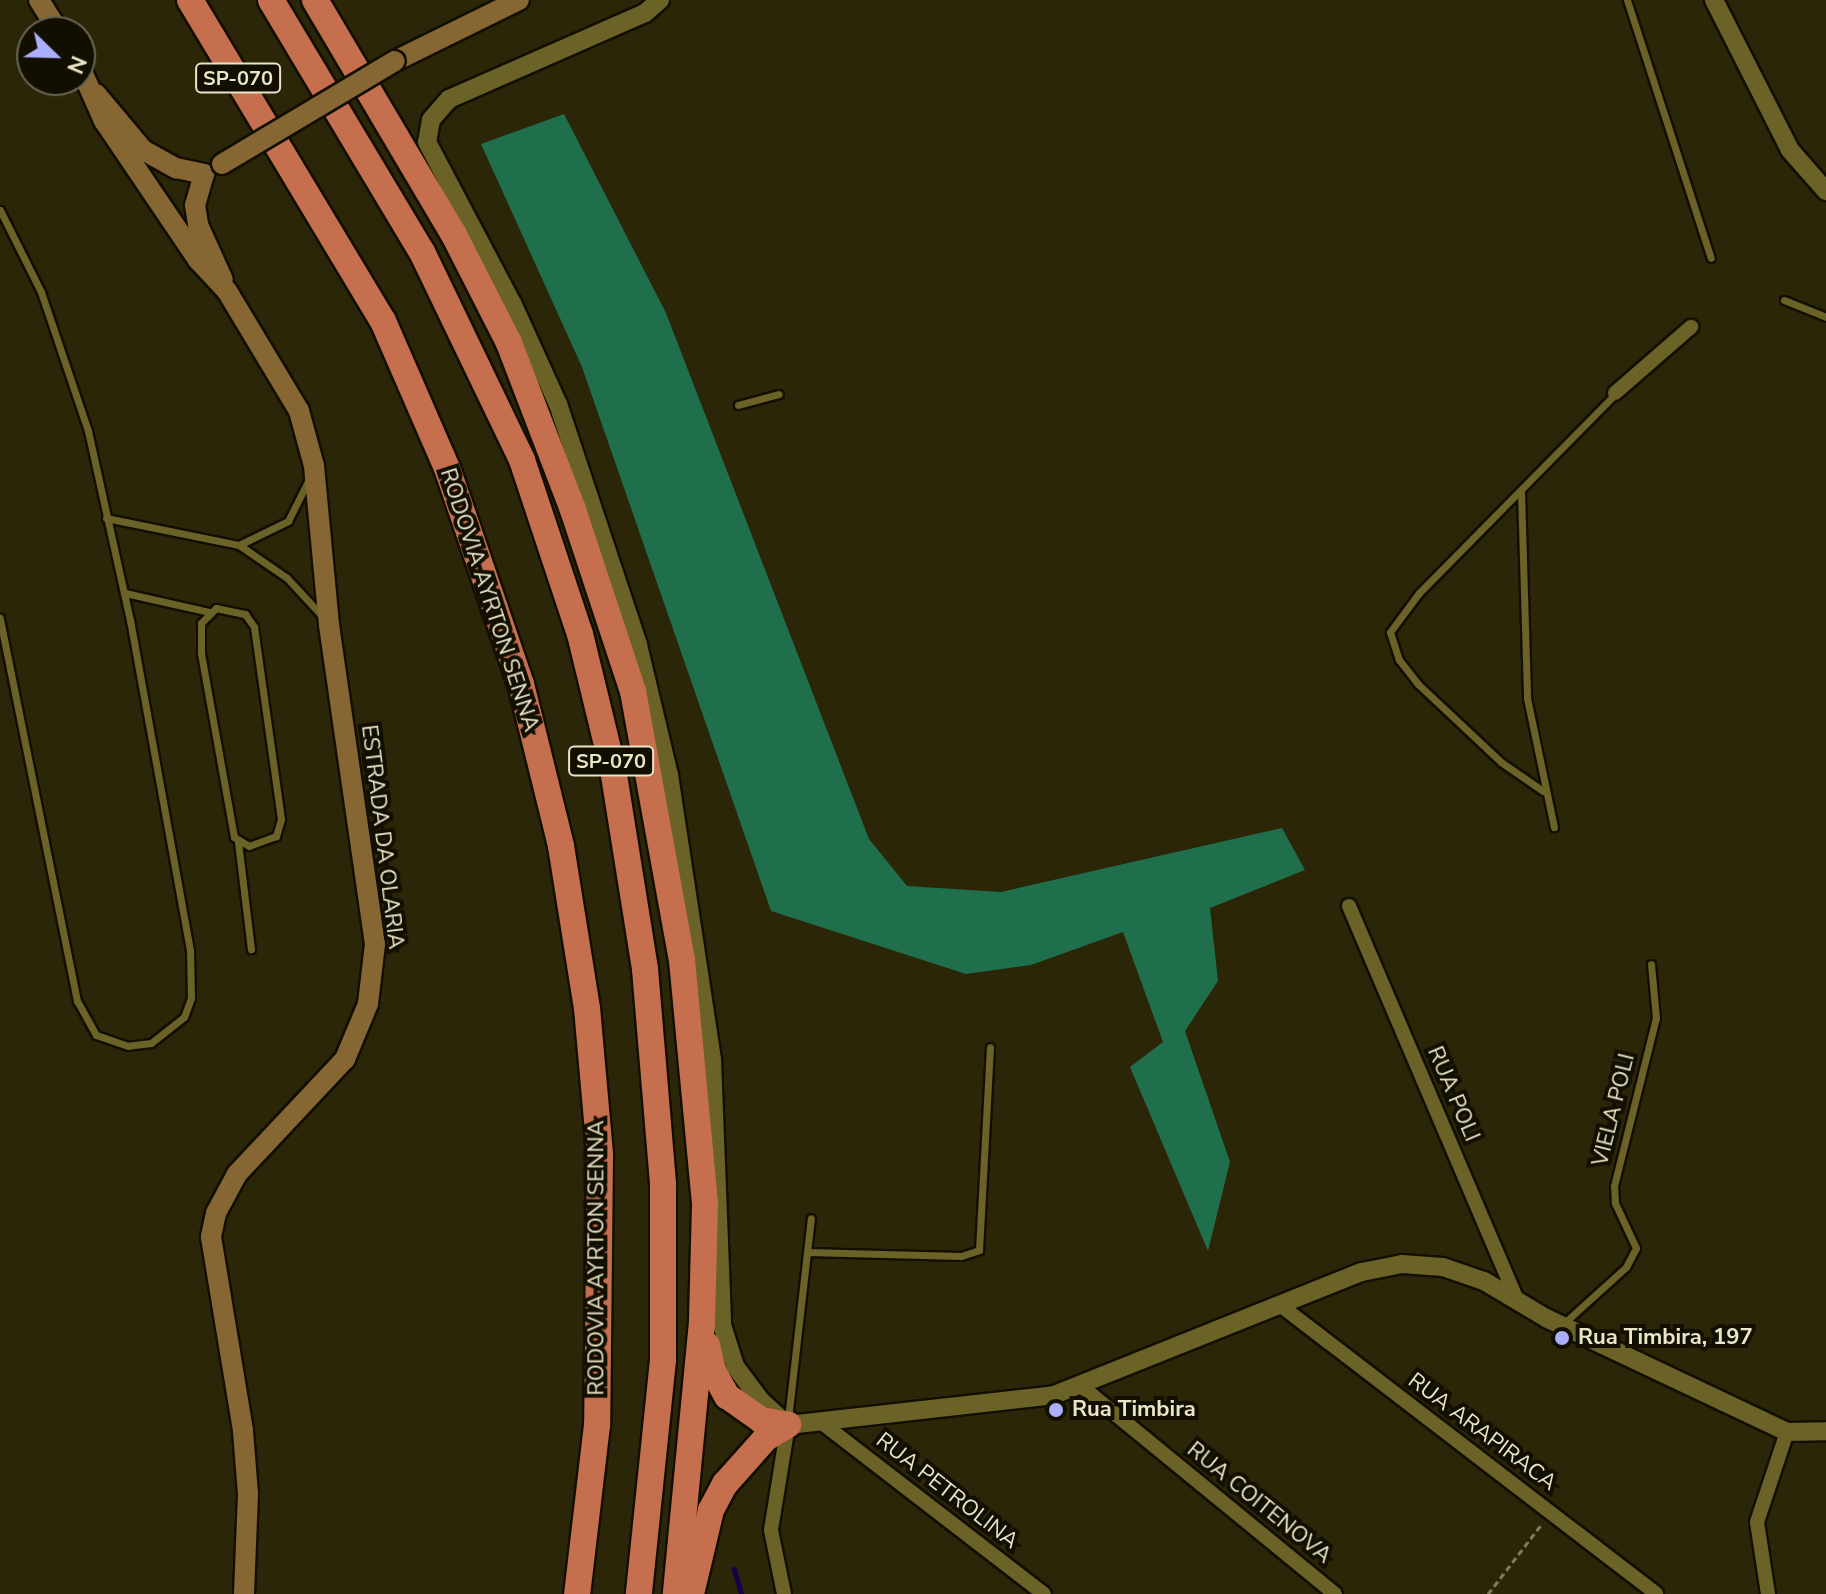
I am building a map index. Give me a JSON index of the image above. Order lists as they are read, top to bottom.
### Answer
{
  "streets": {
    "highway": ["SP-070", "RODOVIA AYRTON SENNA"],
    "main road": ["ESTRADA DA OLARIA"],
    "street": [
      "RUA POLI",
      "RUA ARAPIRACA",
      "RUA PETROLINA",
      "RUA COITENOVA"
    ],
    "lane": ["VIELA POLI"]
  },
  "places": ["Rua Timbira, 197", "Rua Timbira"],
  "north": "bottom right"
}
